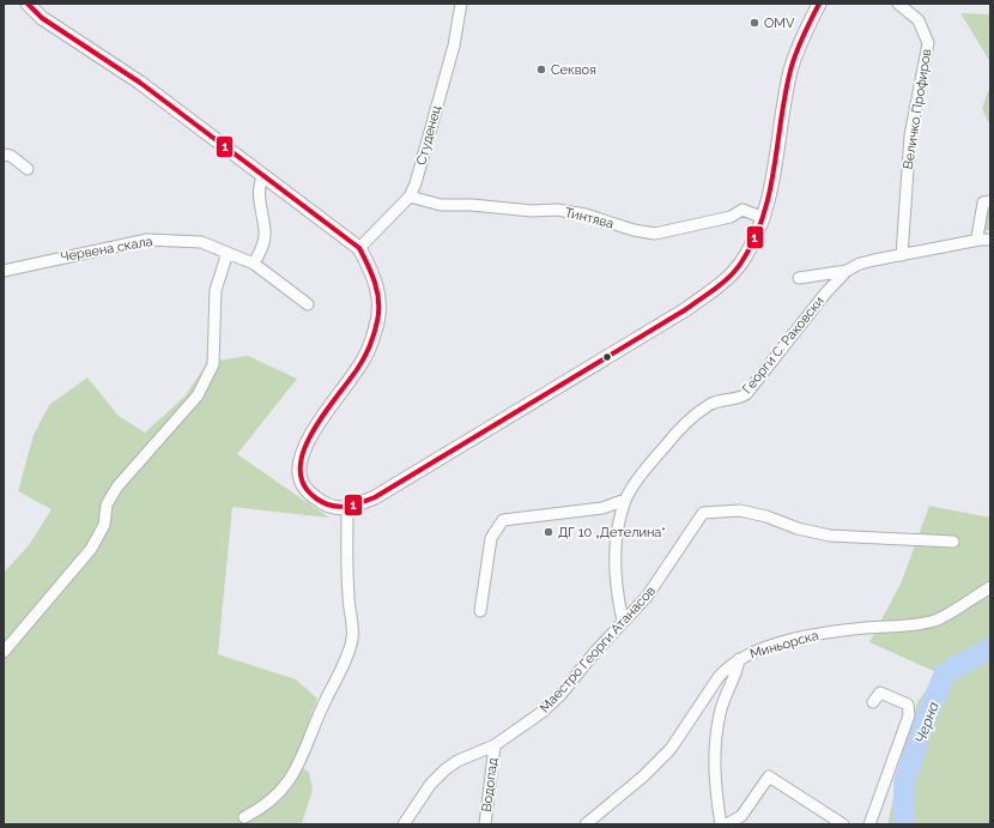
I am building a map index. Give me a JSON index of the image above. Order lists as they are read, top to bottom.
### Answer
{
  "streets": {
    "street": [
      "Величко Профиров",
      "Студенец",
      "Тинтява",
      "Червена скала",
      "Георги С. Раковски",
      "Миньорска",
      "Маестро Георги Атанасов",
      "Водопад"
    ]
  },
  "crossings": [
    ["Величко Профиров", "Георги С. Раковски"],
    ["Студенец", "Тинтява"],
    ["Георги С. Раковски", "Маестро Георги Атанасов"],
    ["Маестро Георги Атанасов", "Водопад"]
  ],
  "water": ["Черна"],
  "places": ["OMV", "Секвоя", "ДГ 10 „Детелина“"],
  "lines": ["transit line 1"]
}
